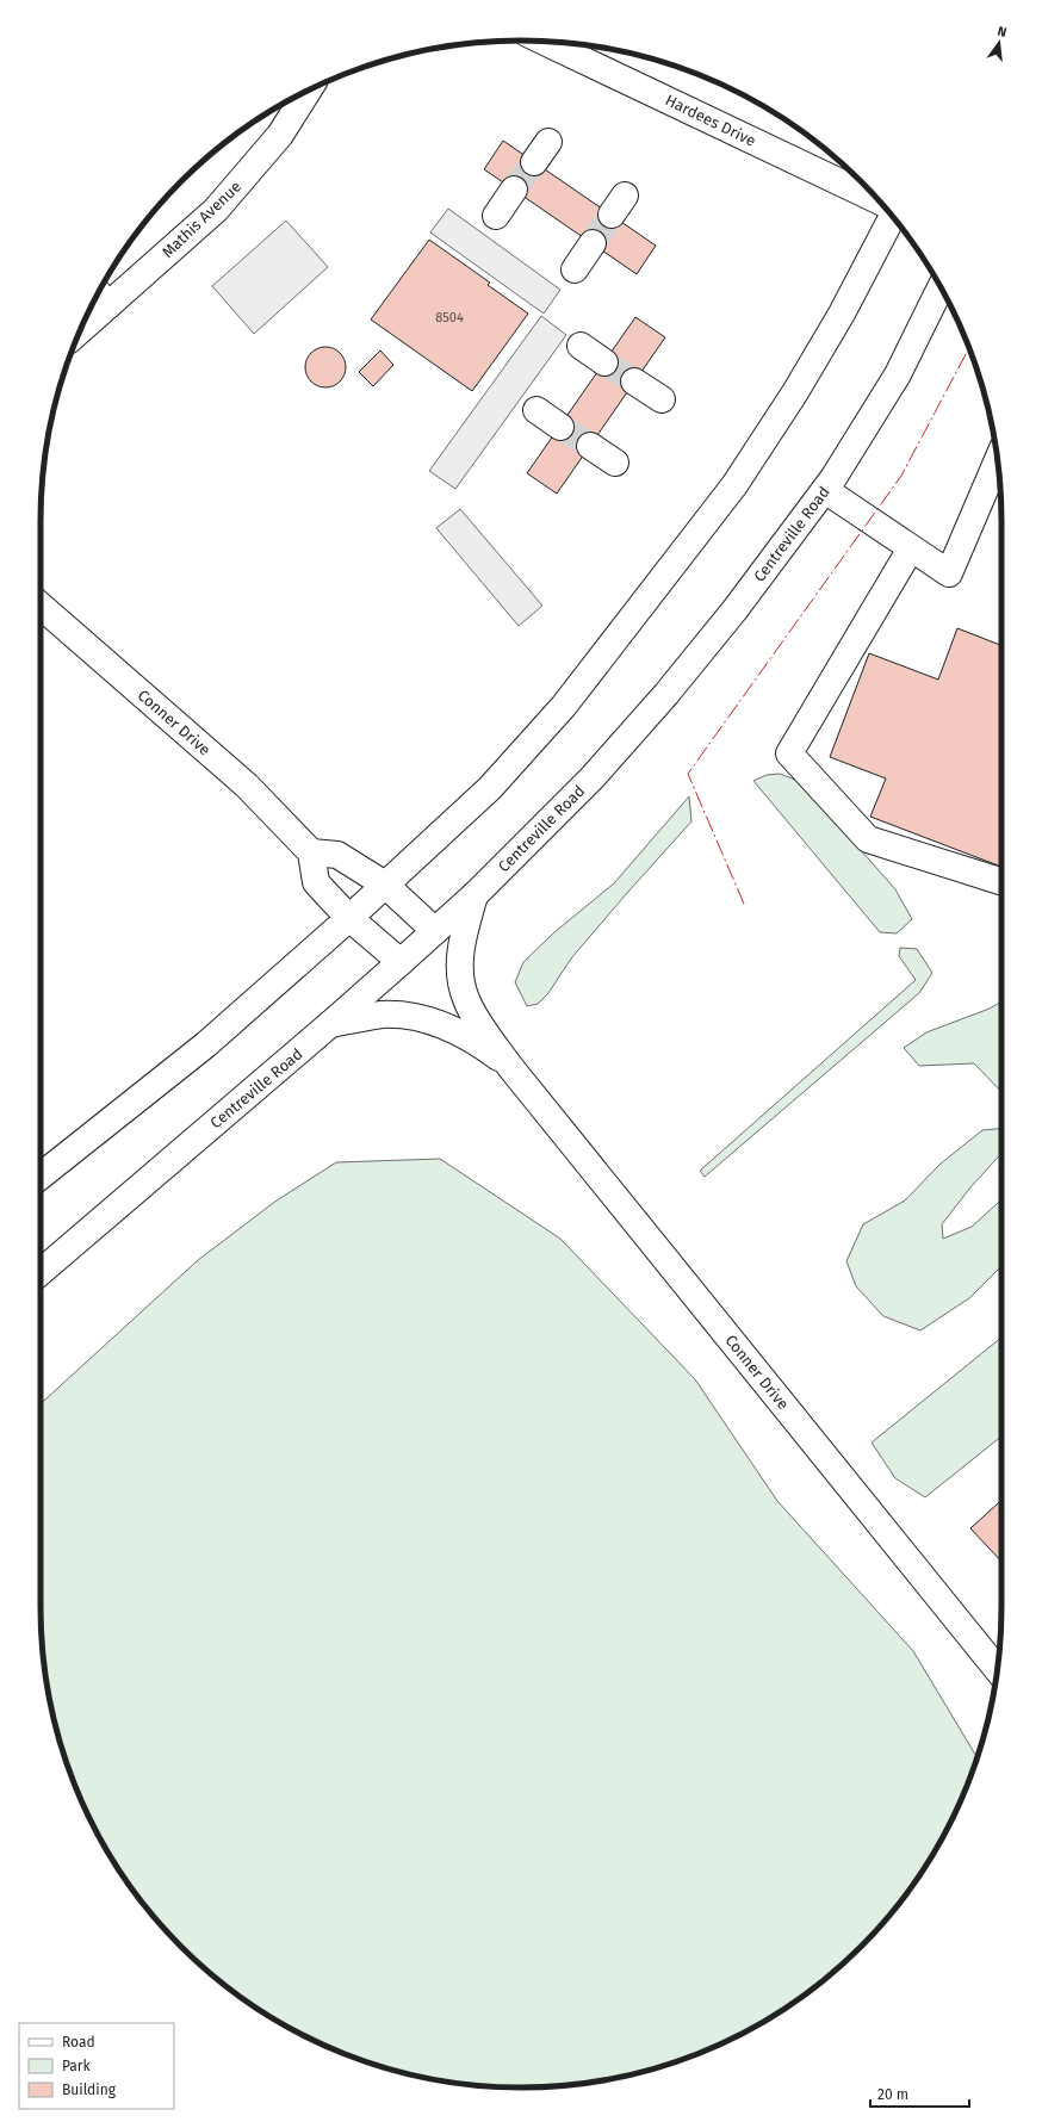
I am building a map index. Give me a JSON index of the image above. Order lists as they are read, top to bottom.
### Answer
{
  "streets": {
    "main road": [
      "Hardees Drive",
      "Mathis Avenue",
      "Centreville Road",
      "Conner Drive"
    ]
  },
  "crossings": [
    ["Centreville Road", "Conner Drive"]
  ],
  "house_numbers": ["8504"],
  "legend": ["Road", "Park", "Building"],
  "scale_bar": "20 m",
  "north": "top"
}
